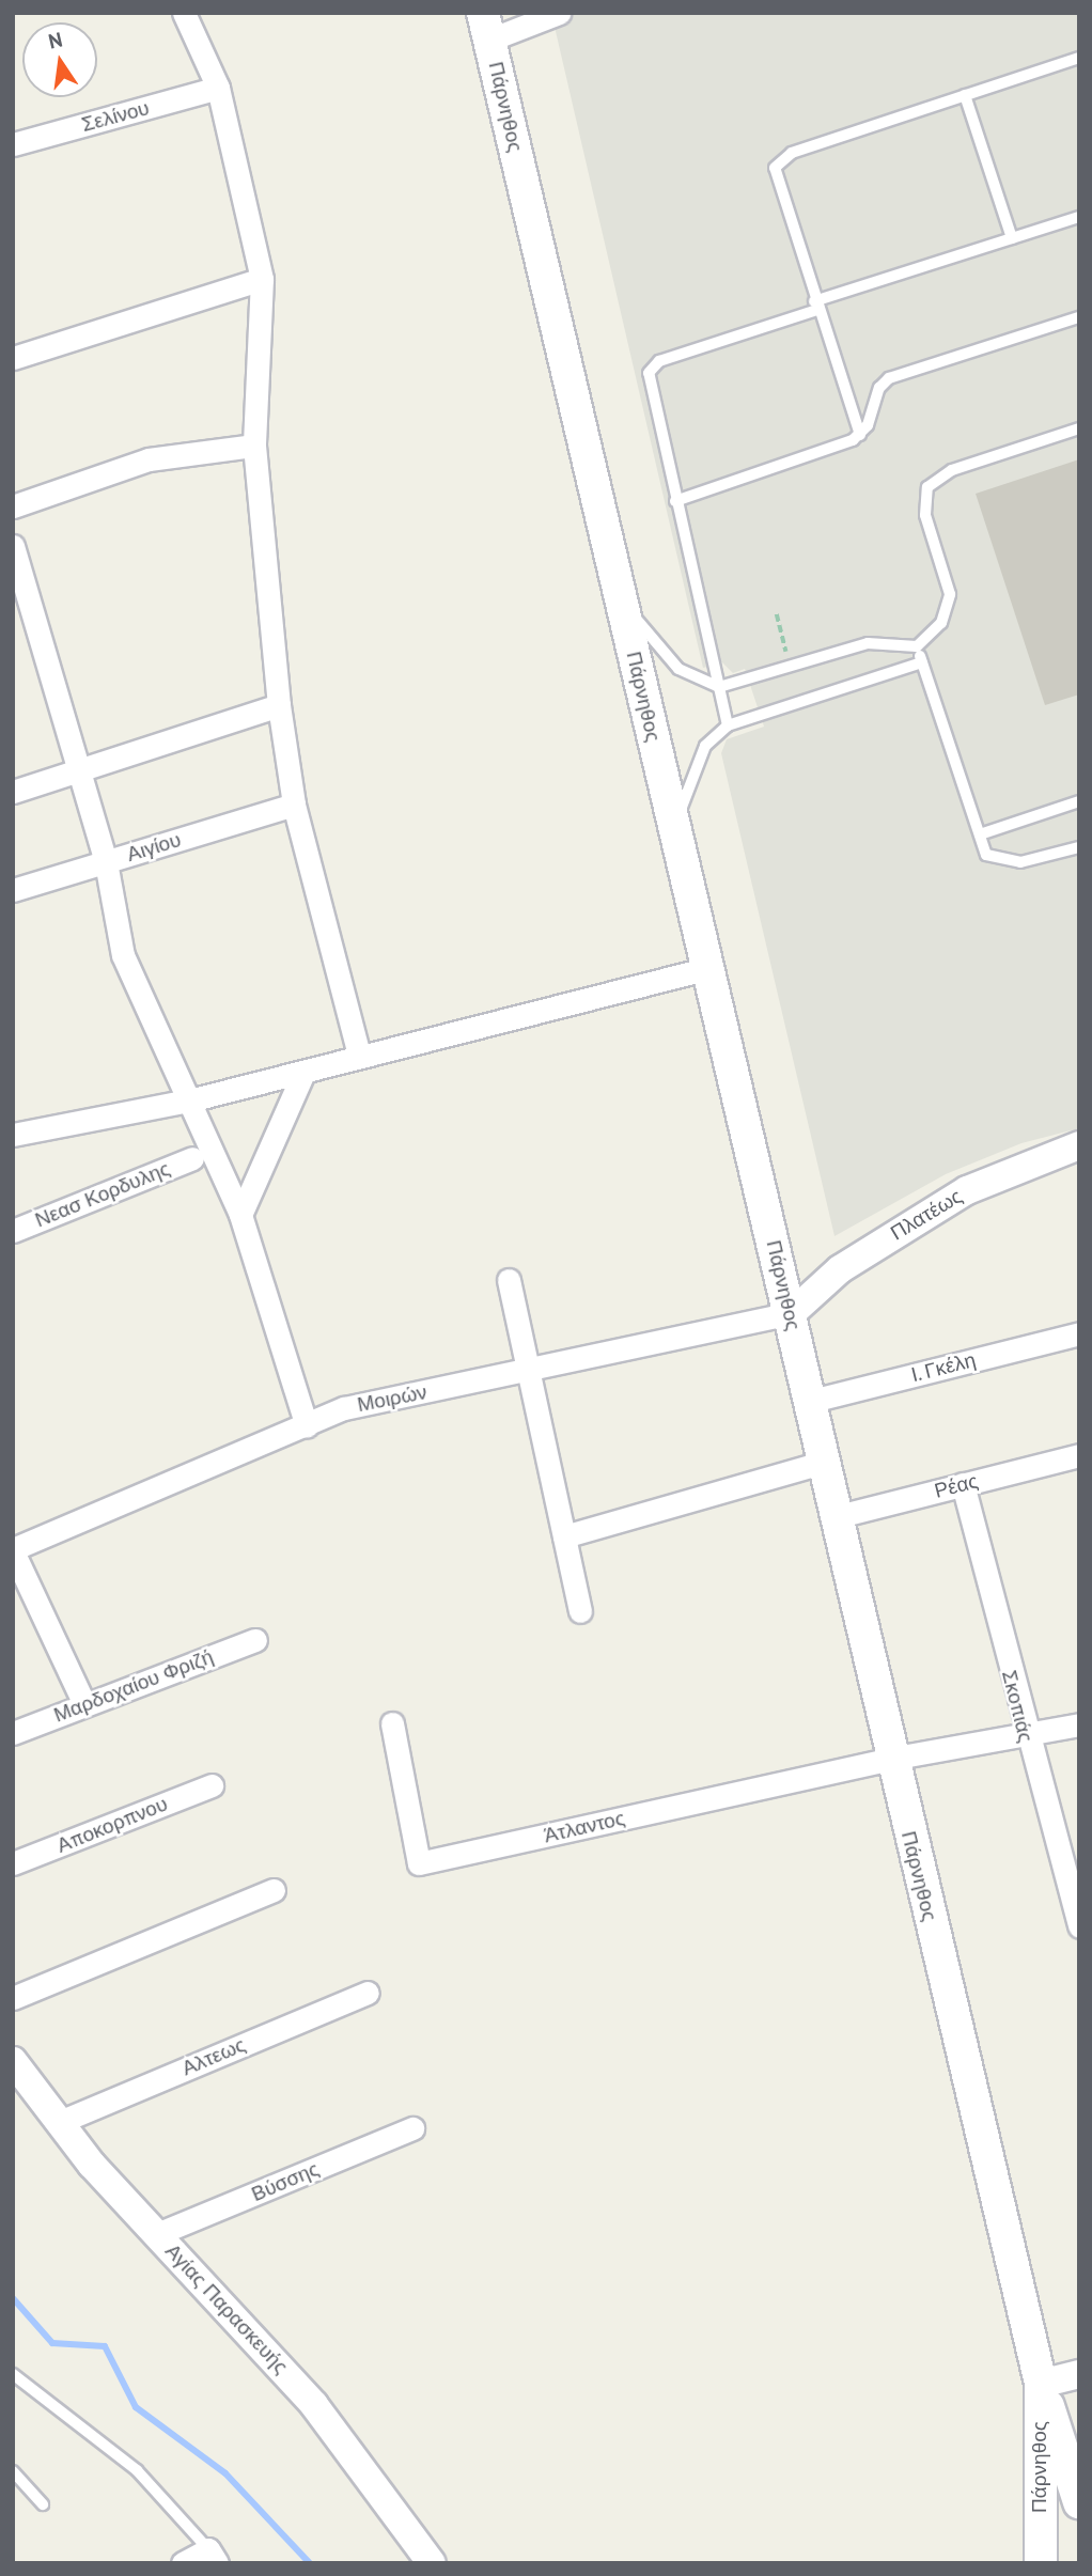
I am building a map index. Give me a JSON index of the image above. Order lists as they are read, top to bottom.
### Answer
{
  "streets": {
    "main road": ["Πάρνηθος"],
    "street": [
      "Σελίνου",
      "Αιγίου",
      "Νεασ Κορδυλης",
      "Πλατέως",
      "Ι. Γκέλη",
      "Μοιρών",
      "Ρέας",
      "Μαρδοχαίου Φριζή",
      "Σκοπιάς",
      "Αποκορπνου",
      "Άτλαντος",
      "Αλτεως",
      "Βύσσης",
      "Αγίας Παρασκευής"
    ]
  },
  "crossings": [
    ["Πάρνηθος", "Πλατέως"],
    ["Πάρνηθος", "Ι. Γκέλη"],
    ["Πάρνηθος", "Μοιρών"],
    ["Πάρνηθος", "Ρέας"],
    ["Πάρνηθος", "Άτλαντος"],
    ["Πλατέως", "Μοιρών"],
    ["Ρέας", "Σκοπιάς"],
    ["Αλτεως", "Αγίας Παρασκευής"],
    ["Βύσσης", "Αγίας Παρασκευής"]
  ],
  "north": "top"
}
